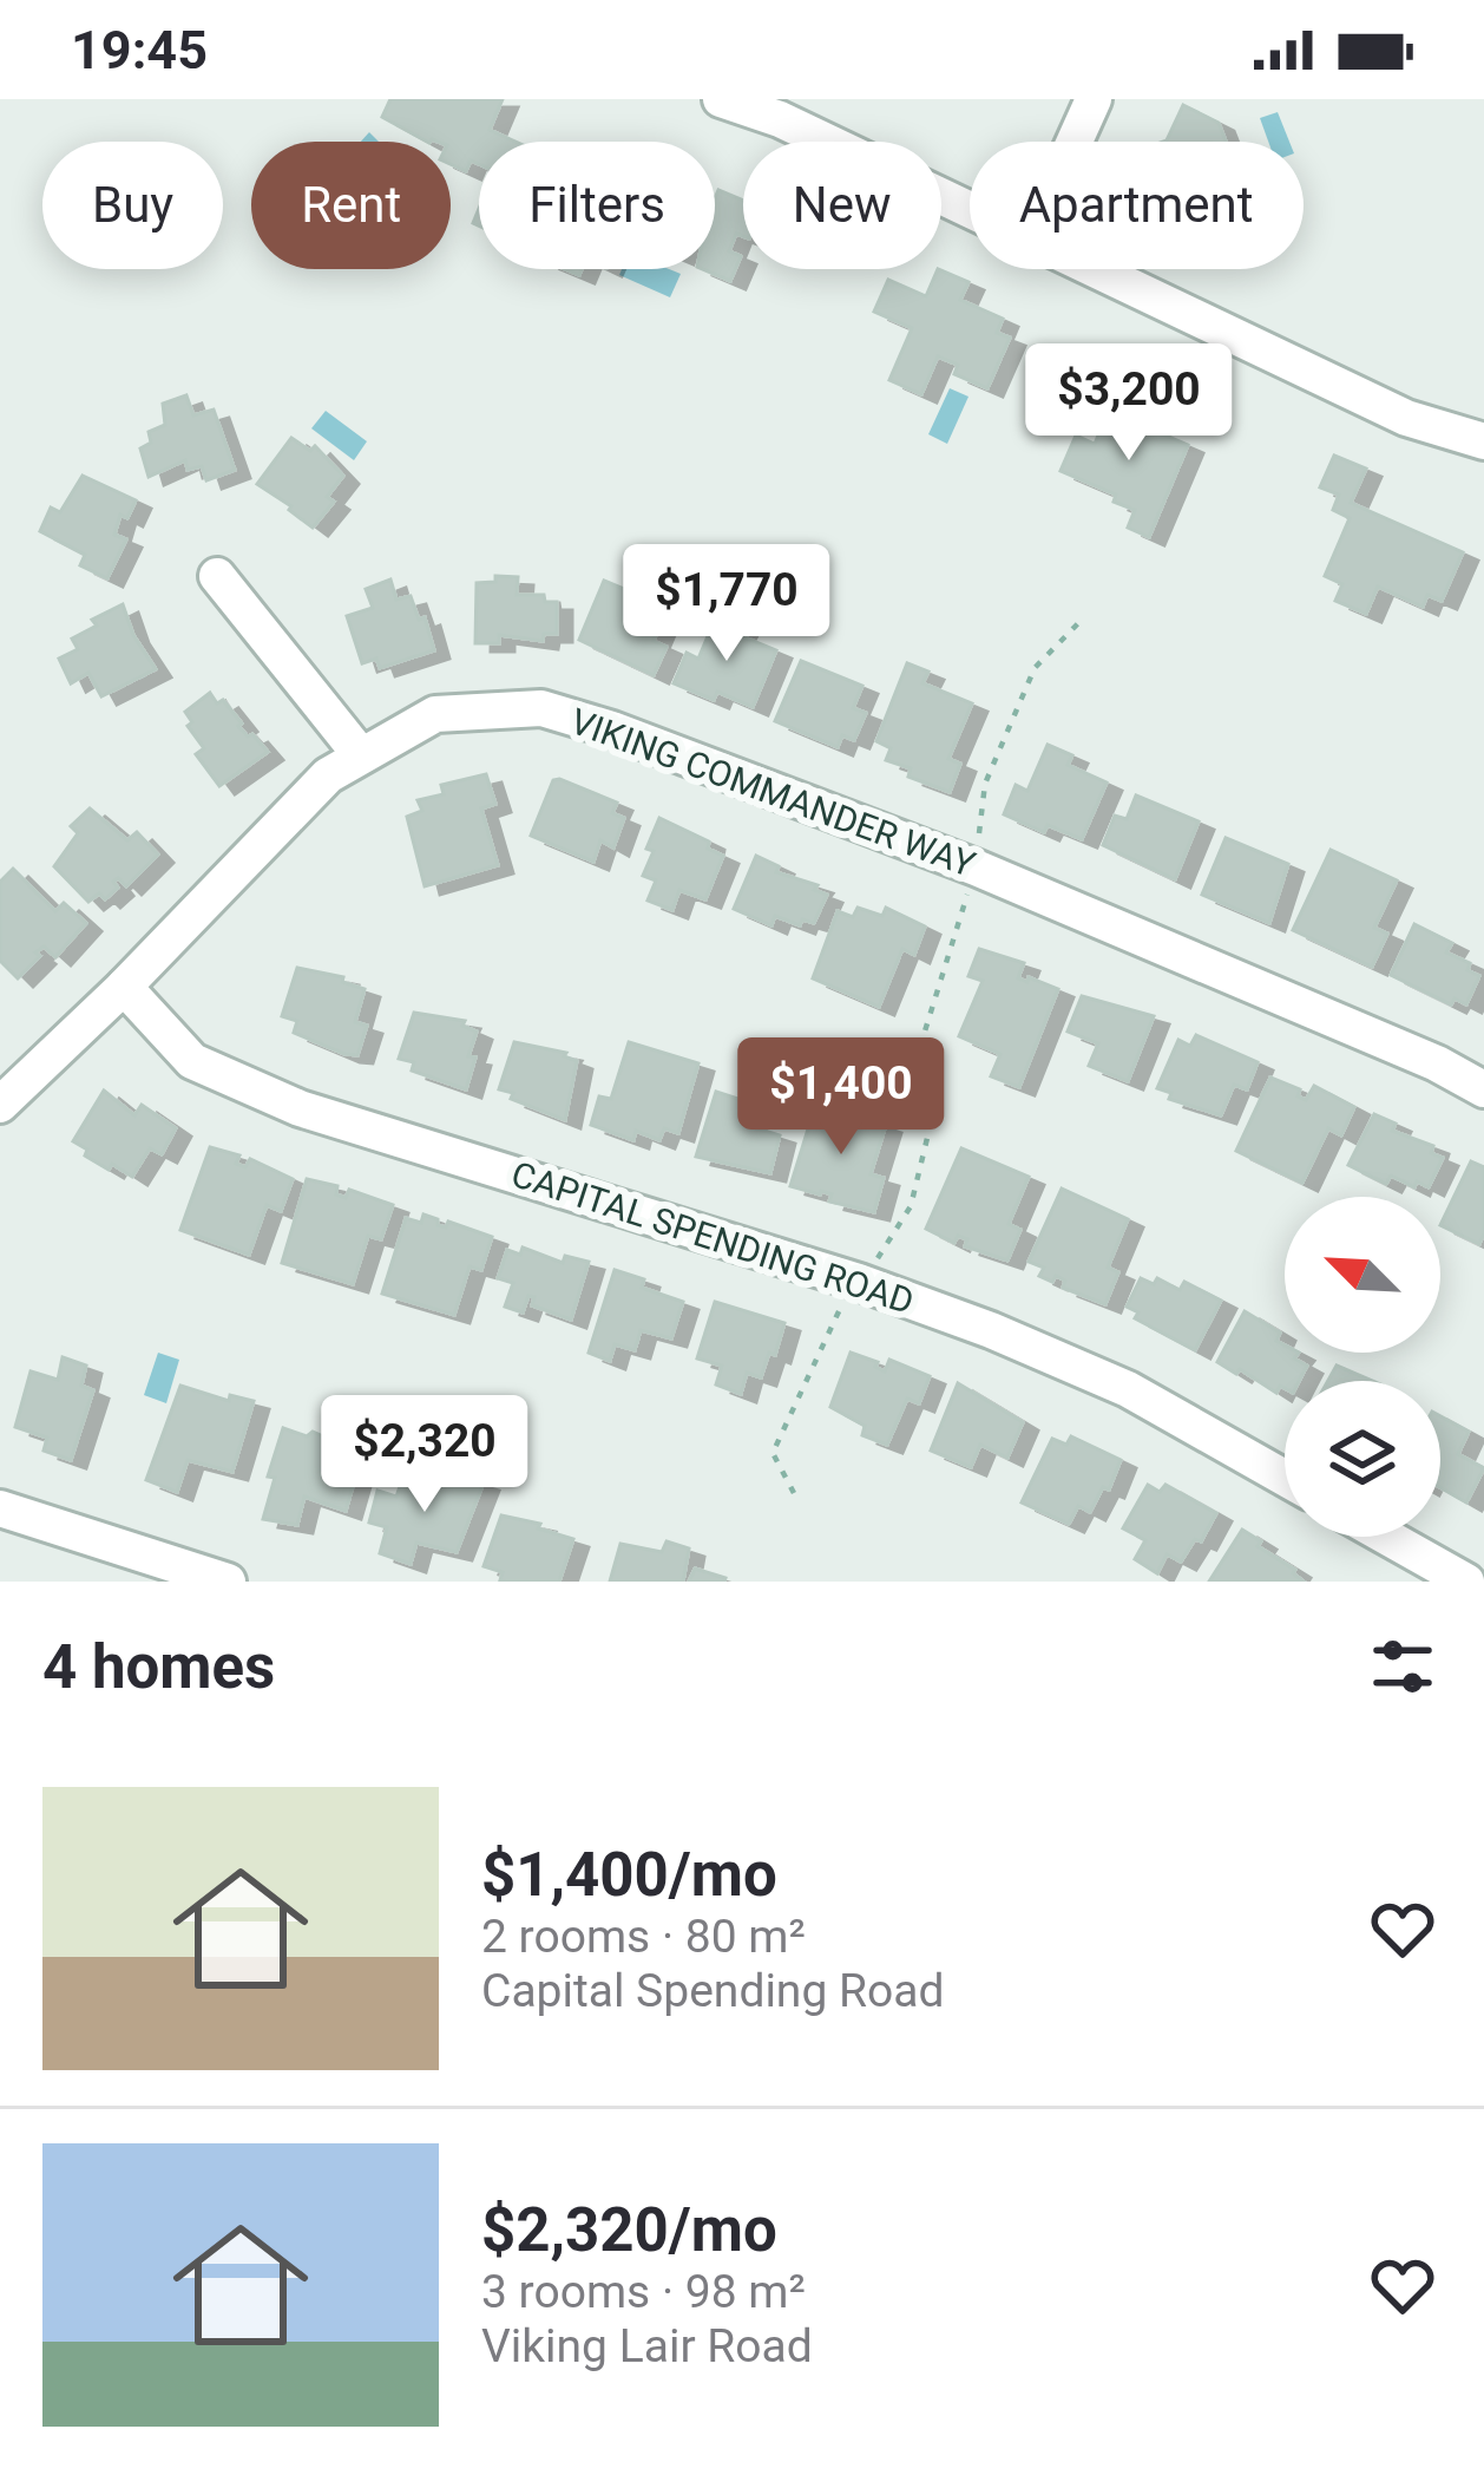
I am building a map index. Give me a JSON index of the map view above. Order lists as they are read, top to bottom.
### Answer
{
  "streets": {
    "street": ["VIKING COMMANDER WAY", "CAPITAL SPENDING ROAD"]
  },
  "crossings": [
    ["VIKING COMMANDER WAY", "CAPITAL SPENDING ROAD"]
  ],
  "north": "top left",
  "page": {
    "status": "19:45",
    "chip": [
      "Buy",
      "Rent",
      "Filters",
      "New",
      "Apartment"
    ],
    "price": [
      "$3,200",
      "$1,770",
      "$1,400",
      "$2,320"
    ],
    "heading": "4 homes",
    "list": [
      {
        "name": "$1,400/mo",
        "note": "2 rooms · 80 m² · Capital Spending Road"
      },
      {
        "name": "$2,320/mo",
        "note": "3 rooms · 98 m² · Viking Lair Road"
      }
    ]
  }
}
